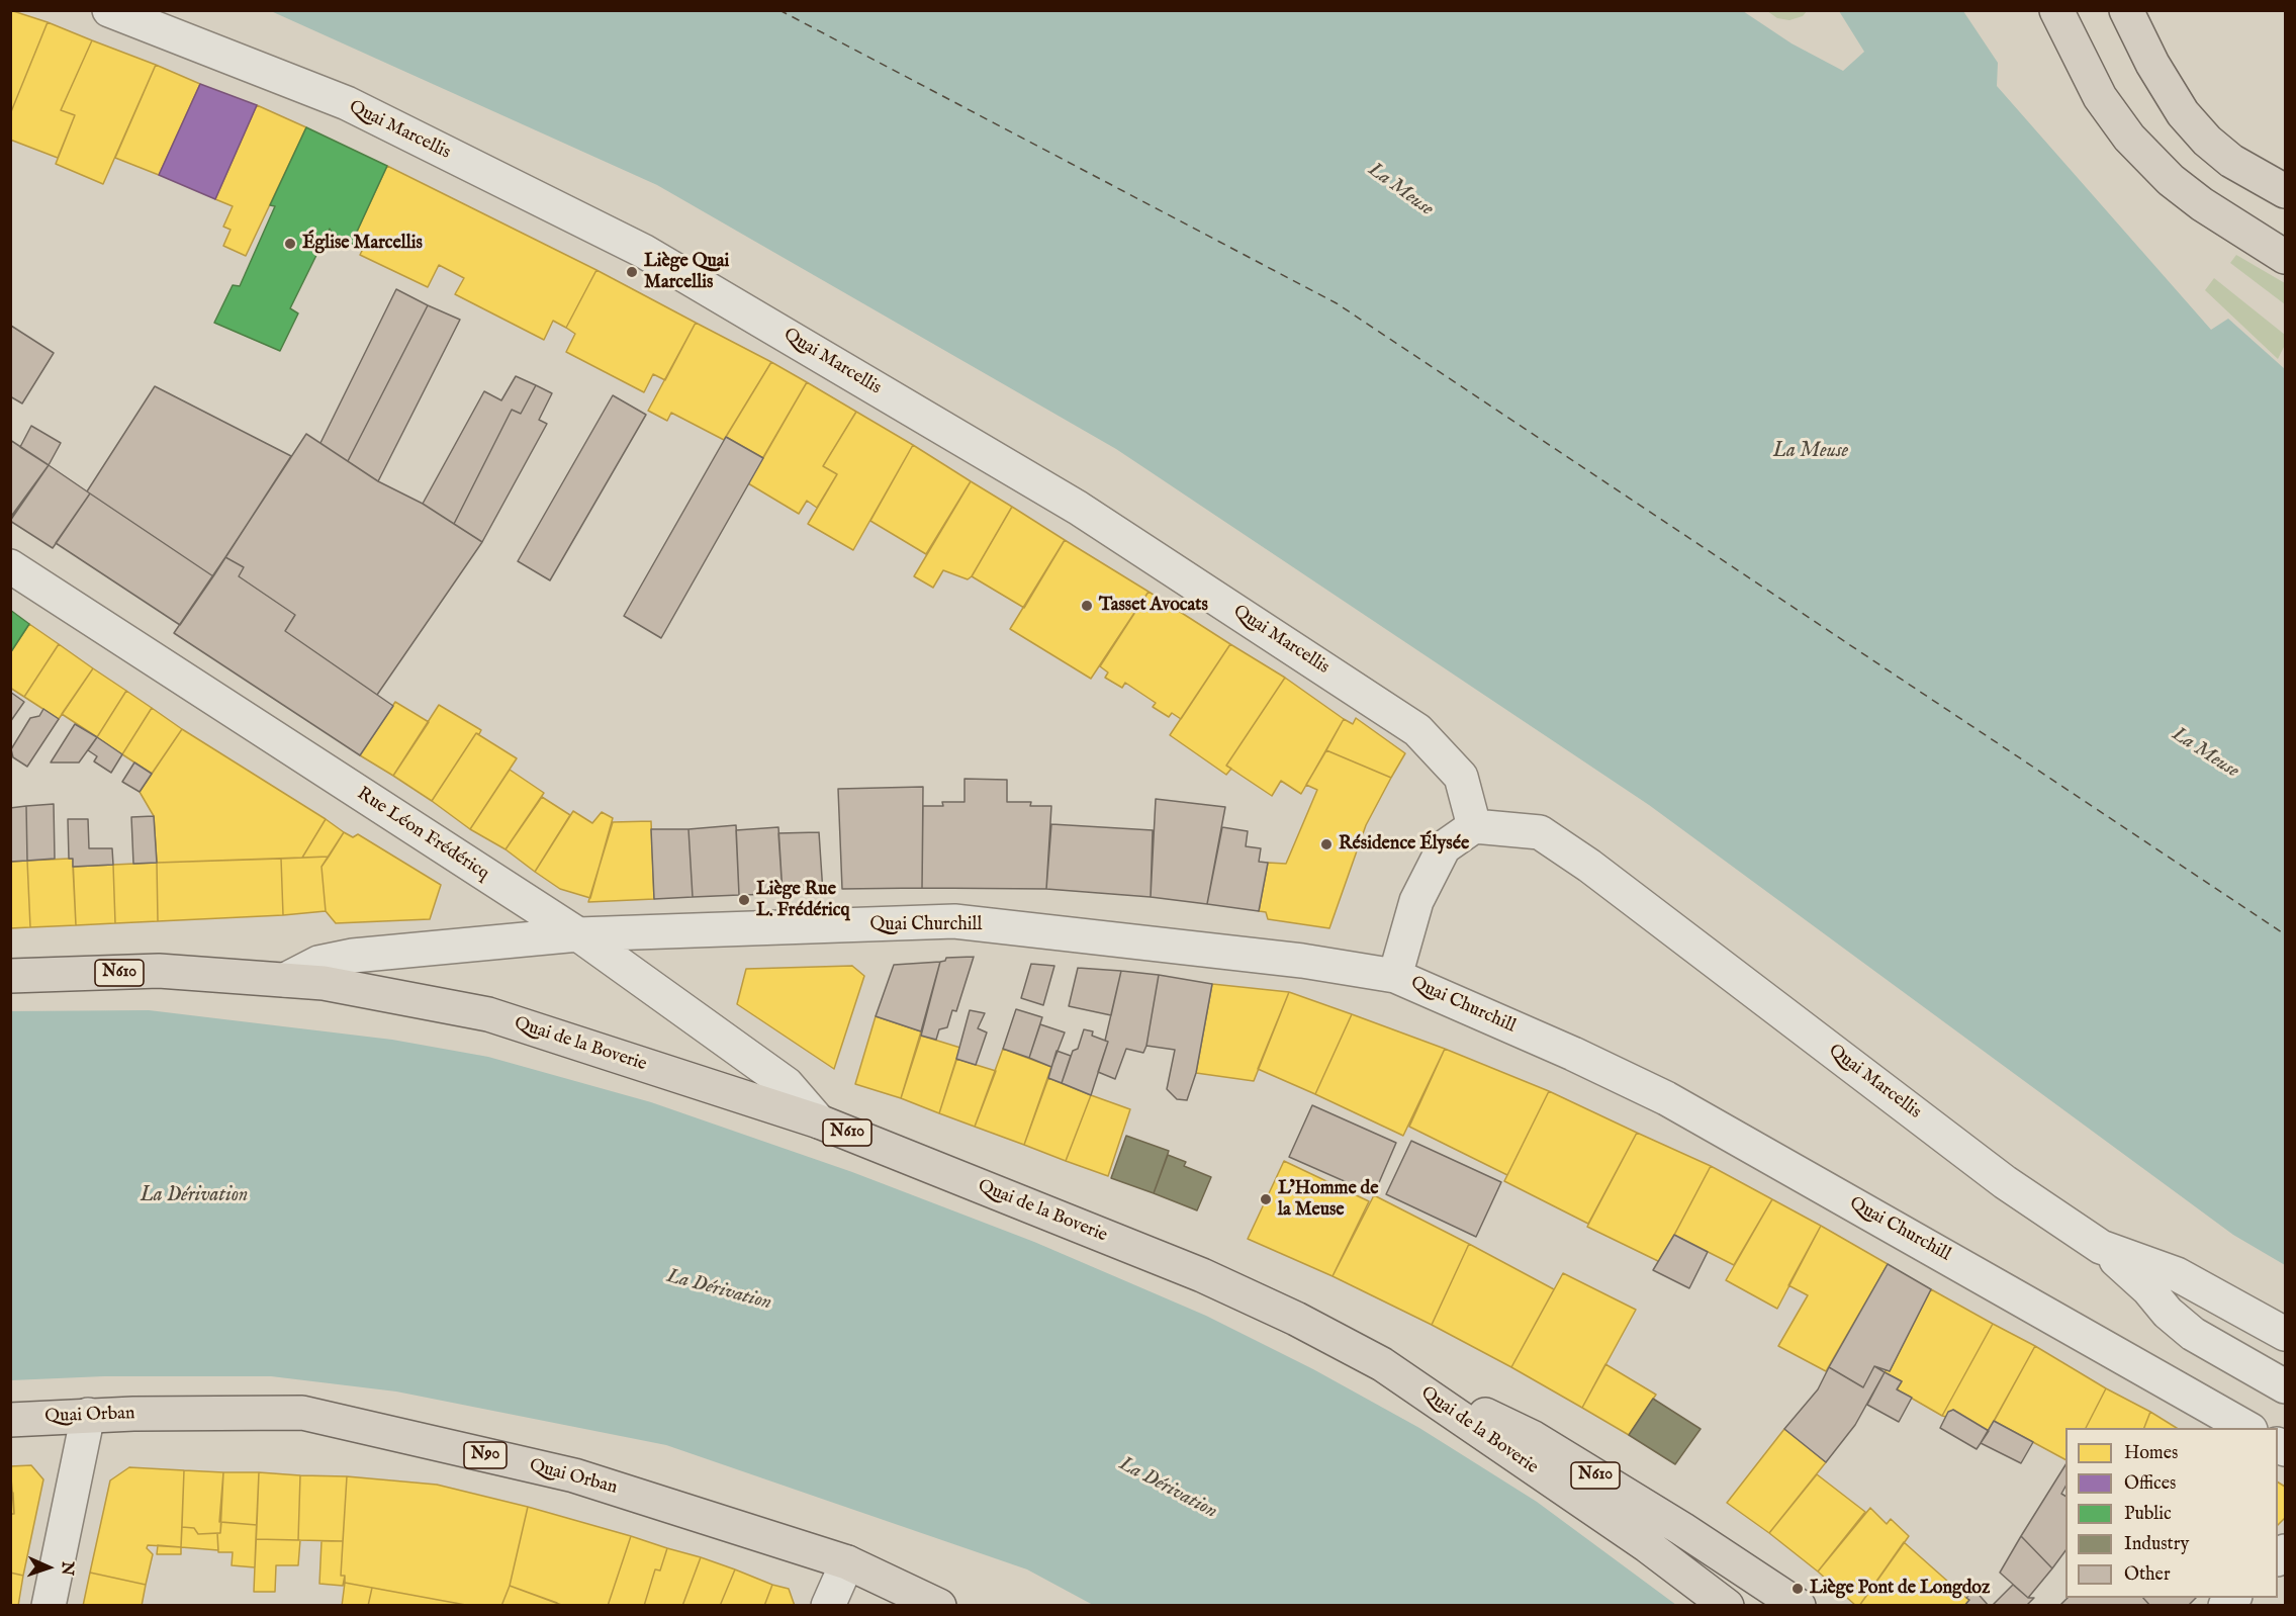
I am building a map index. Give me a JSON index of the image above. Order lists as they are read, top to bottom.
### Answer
{
  "streets": {
    "main road": [
      "N610",
      "Quai de la Boverie",
      "Quai Orban",
      "N90"
    ],
    "street": ["Quai Marcellis", "Rue Léon Frédéricq", "Quai Churchill"]
  },
  "crossings": [
    ["Rue Léon Frédéricq", "Quai Churchill"],
    ["Rue Léon Frédéricq", "Quai de la Boverie"],
    ["N610", "Quai de la Boverie"]
  ],
  "water": ["La Meuse", "La Dérivation"],
  "places": [
    "Église Marcellis",
    "Liège Quai Marcellis",
    "Tasset Avocats",
    "Résidence Élysée",
    "Liège Rue L. Frédéricq",
    "L’Homme de la Meuse",
    "Liège Pont de Longdoz"
  ],
  "legend": [
    "Homes",
    "Offices",
    "Public",
    "Industry",
    "Other"
  ],
  "north": "right"
}
